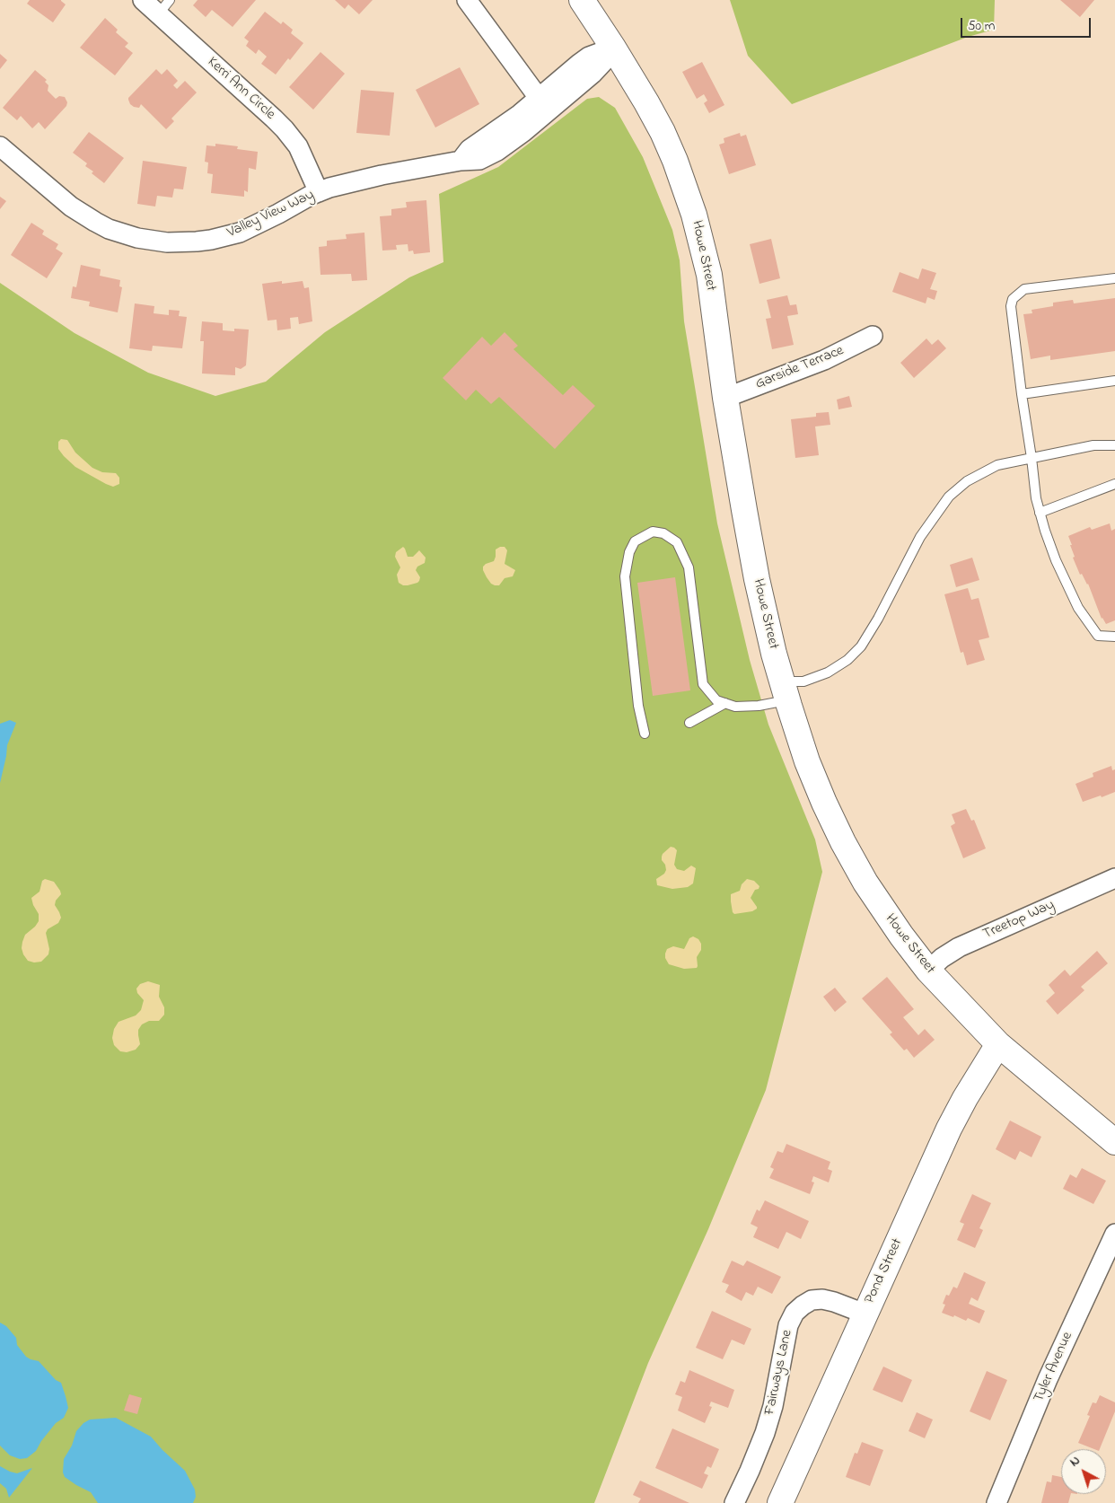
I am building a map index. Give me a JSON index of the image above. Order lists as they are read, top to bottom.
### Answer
{
  "streets": {
    "main road": ["Howe Street", "Pond Street"],
    "street": [
      "Kerri Ann Circle",
      "Valley View Way",
      "Garside Terrace",
      "Treetop Way",
      "Tyler Avenue",
      "Fairways Lane"
    ]
  },
  "crossings": [
    ["Kerri Ann Circle", "Valley View Way"],
    ["Valley View Way", "Howe Street"],
    ["Howe Street", "Garside Terrace"],
    ["Howe Street", "Treetop Way"],
    ["Howe Street", "Pond Street"],
    ["Pond Street", "Fairways Lane"]
  ],
  "scale_bar": "50 m",
  "north": "top left"
}
